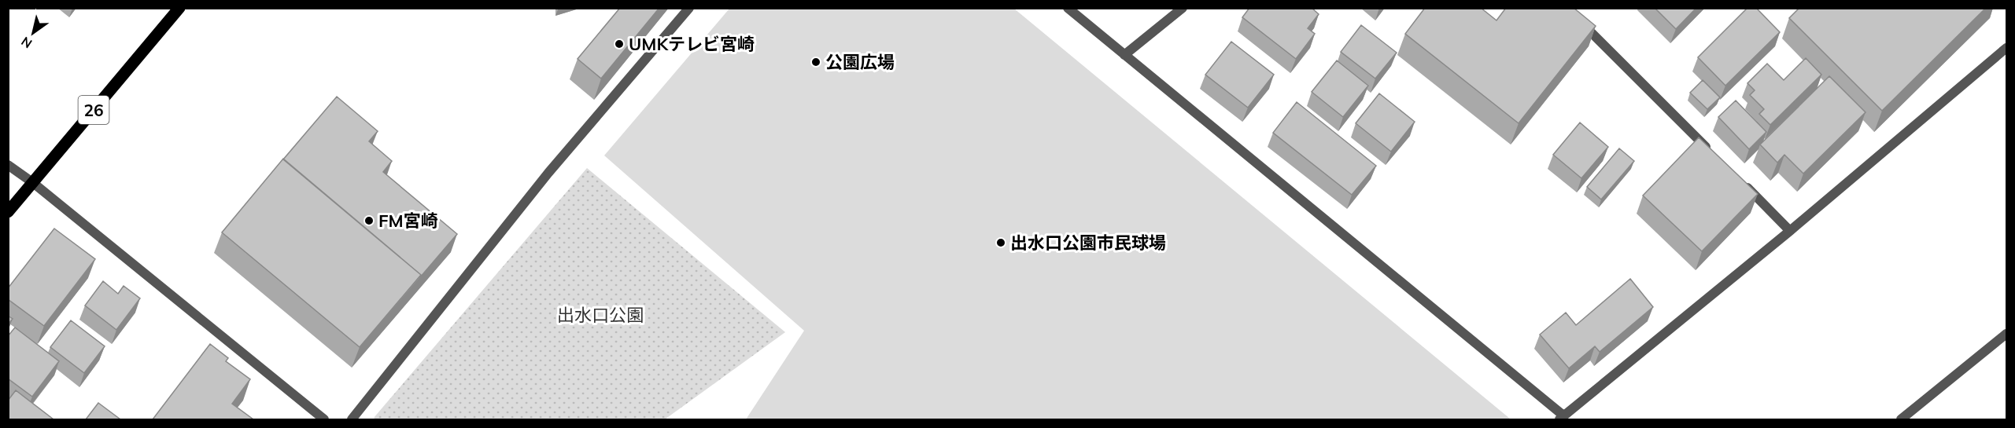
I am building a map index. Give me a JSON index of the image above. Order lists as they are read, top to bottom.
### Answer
{
  "streets": {
    "main road": ["26"]
  },
  "parks": ["出水口公園"],
  "places": [
    "UMKテレビ宮崎",
    "公園広場",
    "FM宮崎",
    "出水口公園市民球場"
  ],
  "north": "bottom left"
}
